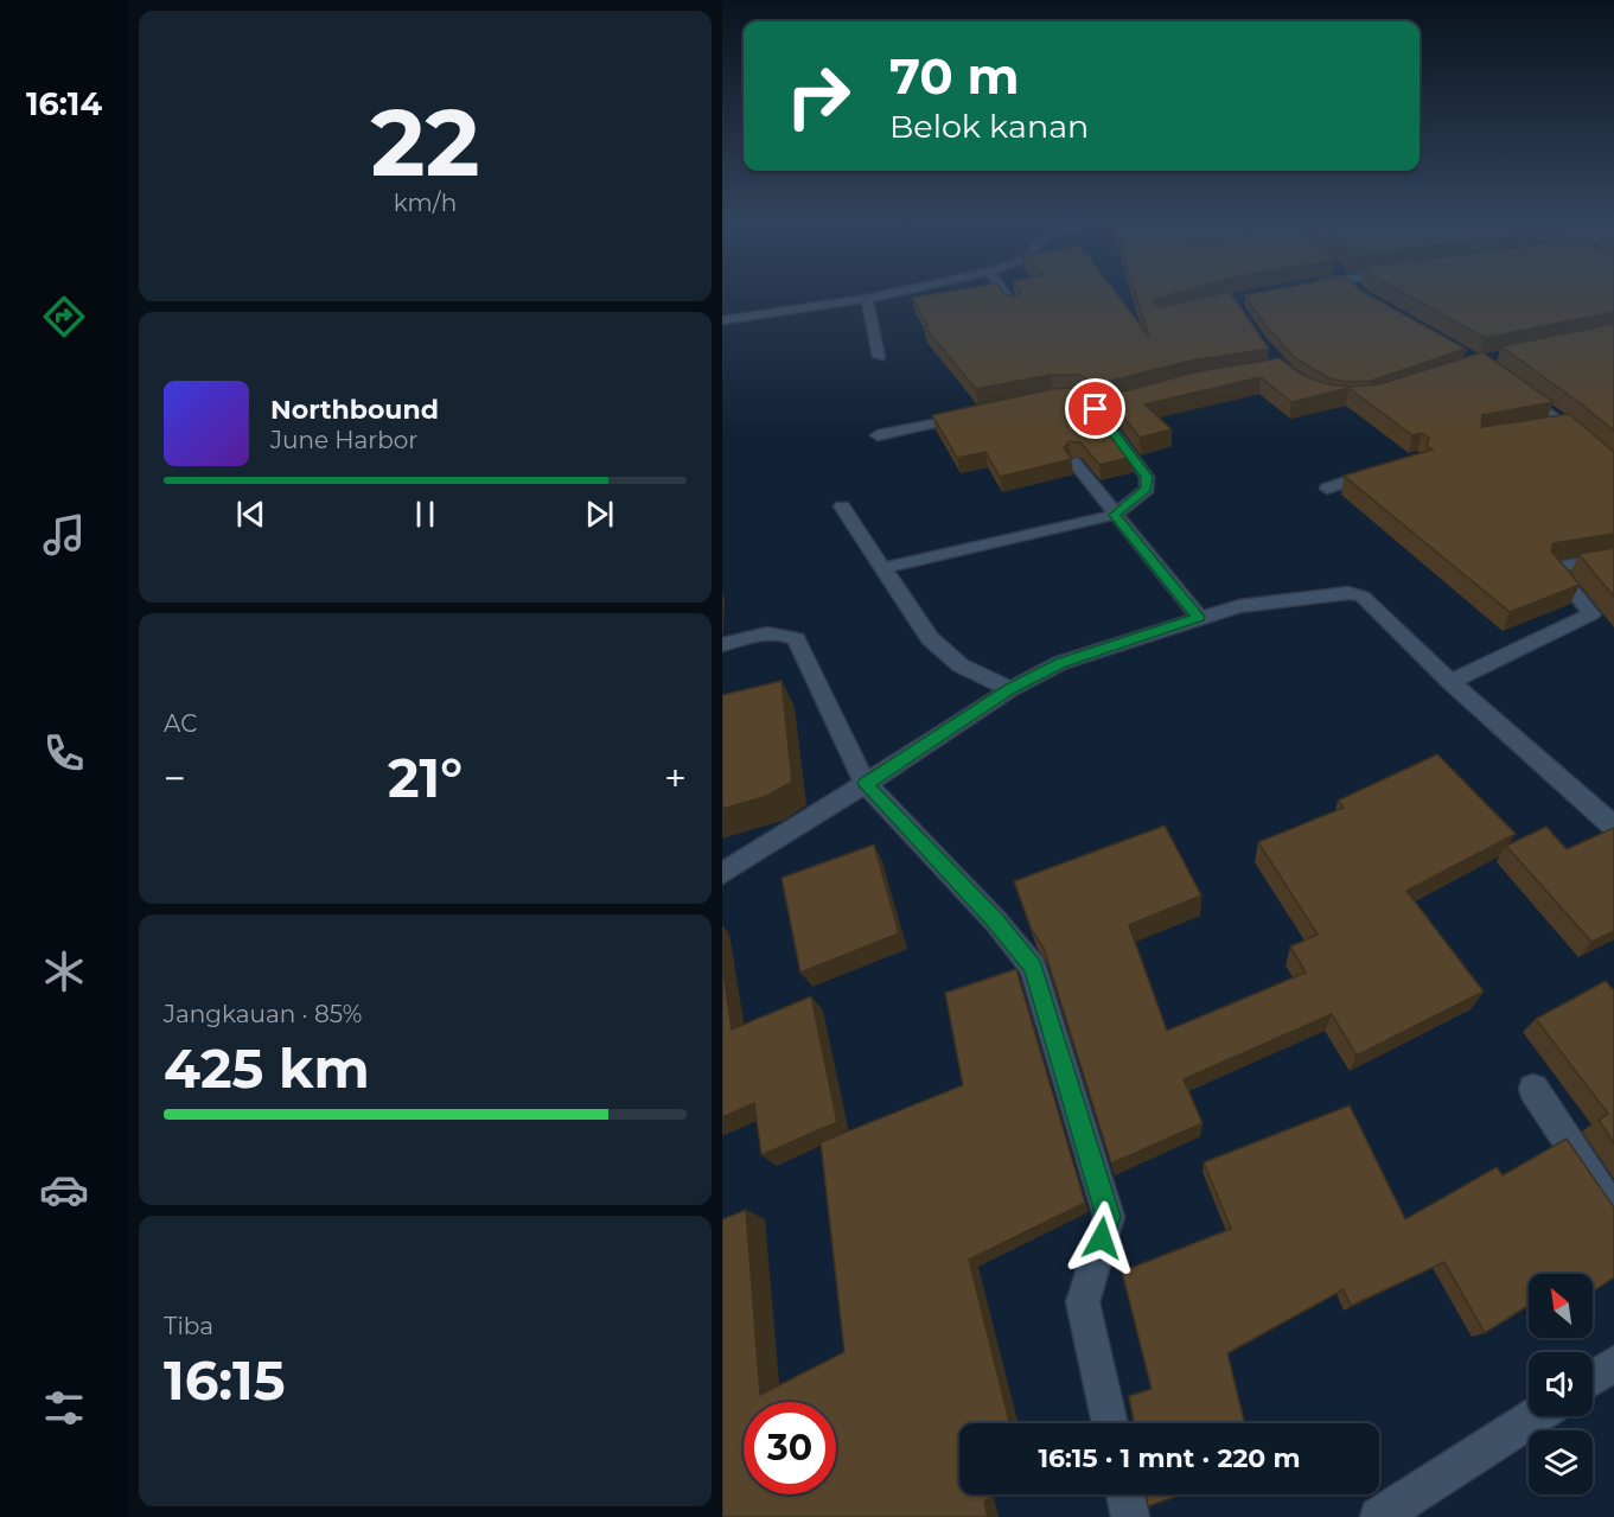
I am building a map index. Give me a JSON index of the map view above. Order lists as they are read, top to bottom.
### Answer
{
  "north": "top left",
  "page": {
    "tabs": "16:14",
    "tile": [
      ["22", "km/h"],
      "AC",
      ["Jangkauan · 85%", "425 km"],
      ["Tiba", "16:15"]
    ],
    "turn": ["70 m", "Belok kanan"],
    "song": ["Northbound", "June Harbor"],
    "heat": ["−", "21°", "+"],
    "limit": "30",
    "trip": "16:15 · 1 mnt · 220 m"
  }
}
